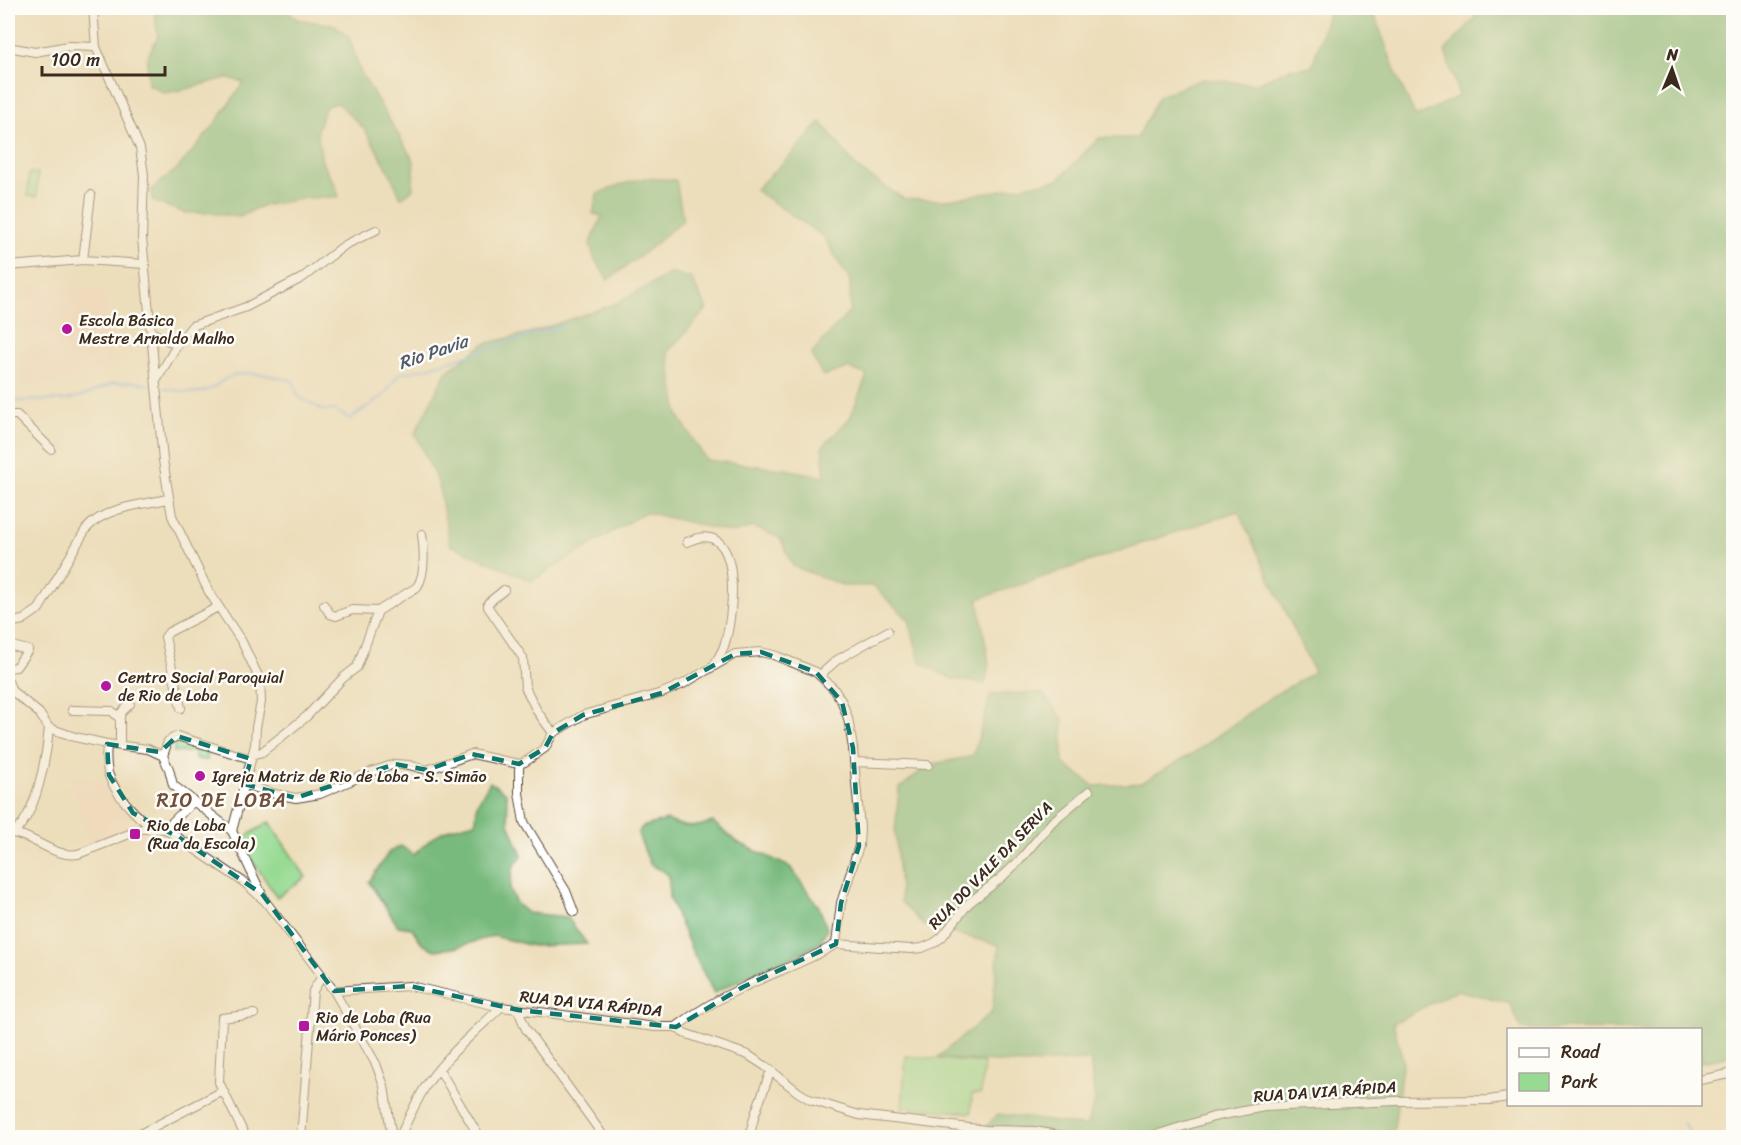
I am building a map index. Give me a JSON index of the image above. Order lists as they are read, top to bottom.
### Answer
{
  "streets": {
    "street": ["RUA DO VALE DA SERVA", "RUA DA VIA RÁPIDA"]
  },
  "districts": ["RIO DE LOBA"],
  "water": ["Rio Pavia"],
  "places": {
    "other": ["Escola Básica Mestre Arnaldo Malho", "Centro Social Paroquial de Rio de Loba", "Igreja Matriz de Rio de Loba - S. Simão"],
    "transit": ["Rio de Loba (Rua da Escola)", "Rio de Loba (Rua Mário Ponces)"]
  },
  "legend": ["Road", "Park"],
  "scale_bar": "100 m",
  "north": "top"
}
